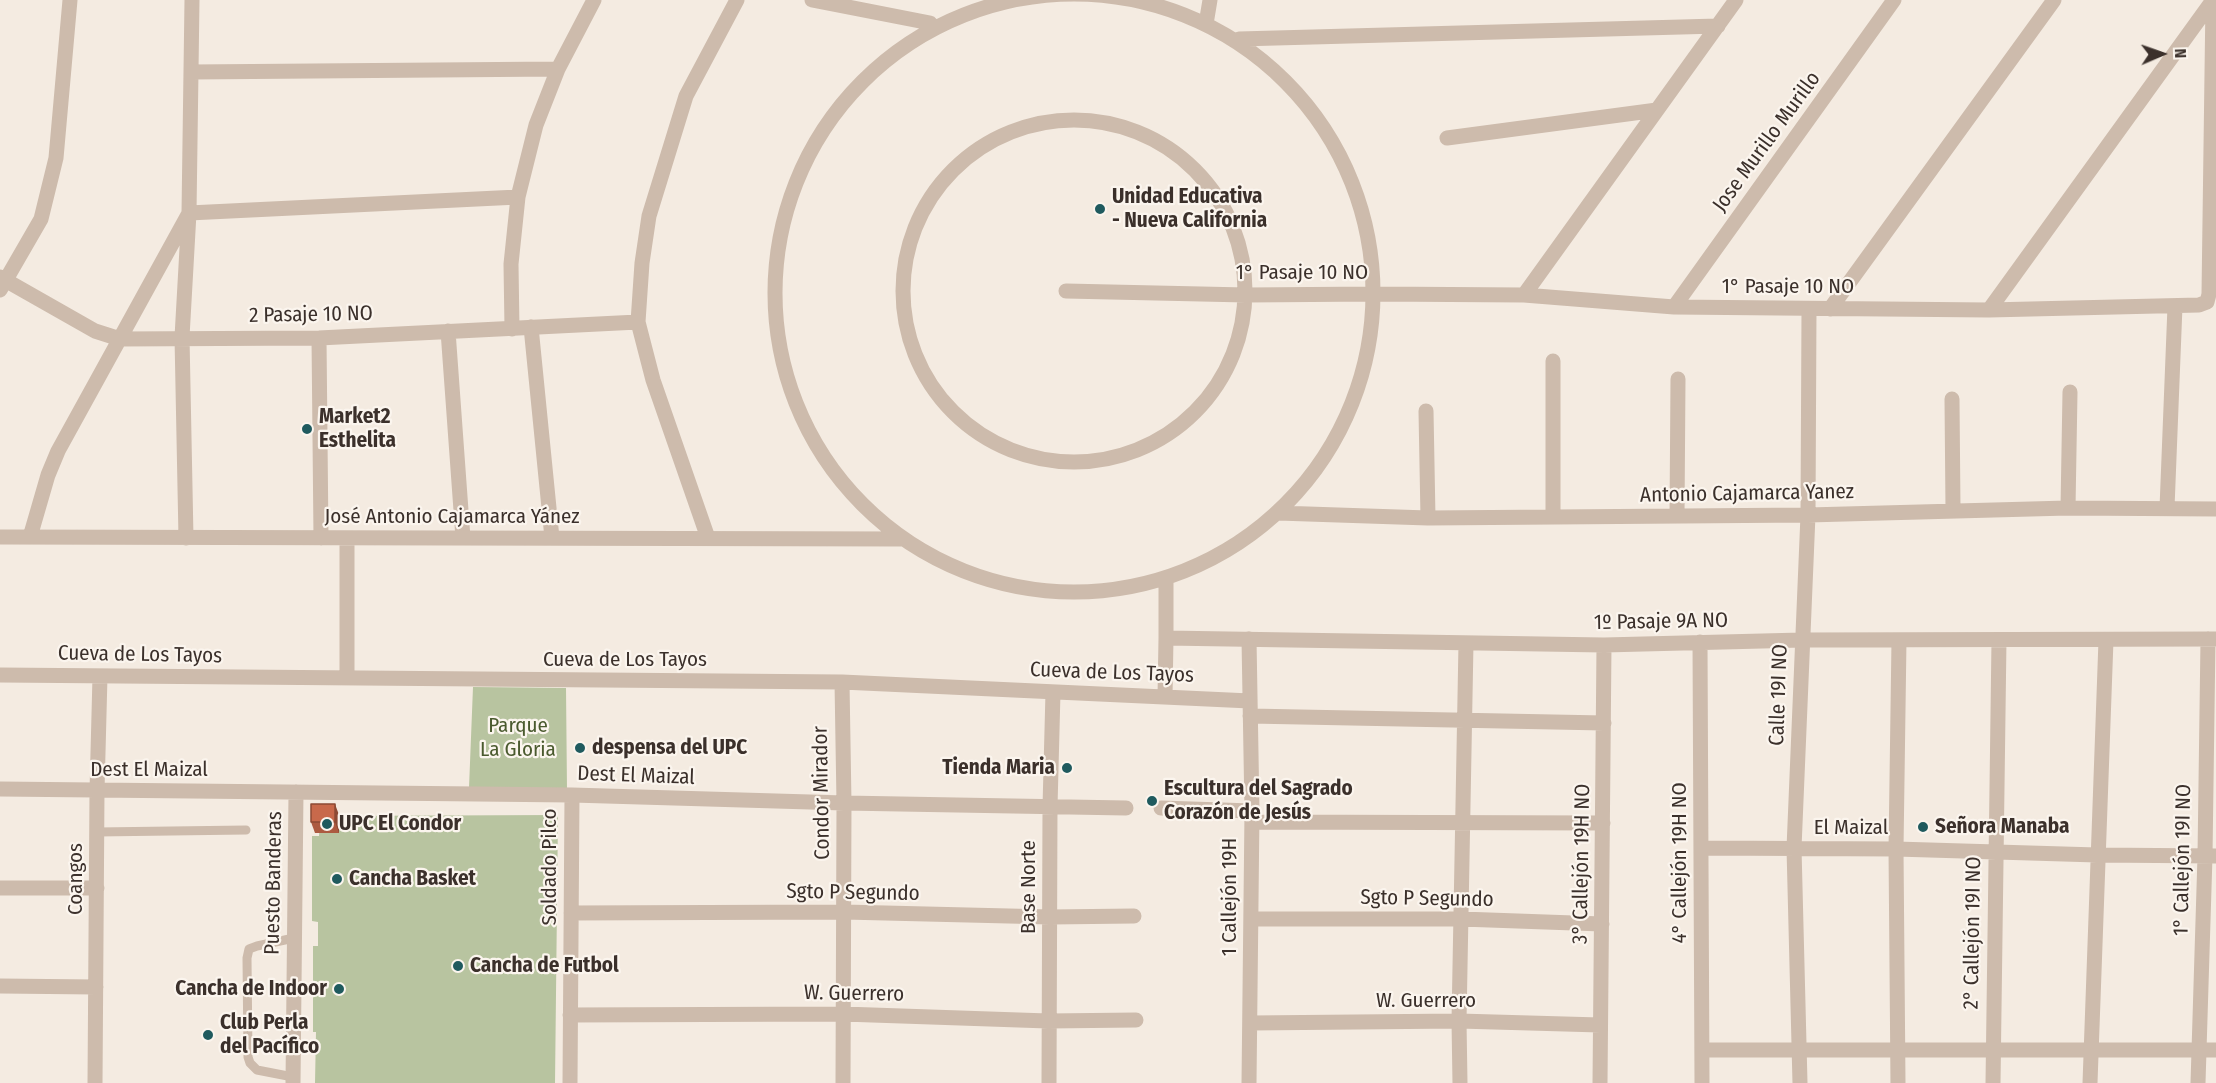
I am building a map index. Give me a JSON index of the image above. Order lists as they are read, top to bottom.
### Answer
{
  "streets": {
    "street": [
      "Jose Murillo Murillo",
      "1° Pasaje 10 NO",
      "2 Pasaje 10 NO",
      "Antonio Cajamarca Yanez",
      "José Antonio Cajamarca Yánez",
      "1º Pasaje 9A NO",
      "Cueva de Los Tayos",
      "Calle 19I NO",
      "Dest El Maizal",
      "Condor Mirador",
      "El Maizal",
      "1° Callejón 19I NO",
      "4° Callejón 19H NO",
      "3° Callejón 19H NO",
      "Soldado Pilco",
      "Coangos",
      "Puesto Banderas",
      "Base Norte",
      "Sgto P Segundo",
      "1 Callejón 19H",
      "2° Callejón 19I NO",
      "W. Guerrero"
    ]
  },
  "crossings": [
    ["Jose Murillo Murillo", "1° Pasaje 10 NO"],
    ["1° Pasaje 10 NO", "Calle 19I NO"],
    ["Antonio Cajamarca Yanez", "Calle 19I NO"],
    ["1º Pasaje 9A NO", "Calle 19I NO"],
    ["1º Pasaje 9A NO", "1° Callejón 19I NO"],
    ["1º Pasaje 9A NO", "4° Callejón 19H NO"],
    ["1º Pasaje 9A NO", "3° Callejón 19H NO"],
    ["1º Pasaje 9A NO", "1 Callejón 19H"],
    ["1º Pasaje 9A NO", "2° Callejón 19I NO"],
    ["Cueva de Los Tayos", "Condor Mirador"],
    ["Cueva de Los Tayos", "Coangos"],
    ["Cueva de Los Tayos", "Base Norte"],
    ["Cueva de Los Tayos", "1 Callejón 19H"],
    ["Calle 19I NO", "El Maizal"],
    ["Dest El Maizal", "Condor Mirador"],
    ["Dest El Maizal", "Soldado Pilco"],
    ["Dest El Maizal", "Coangos"],
    ["Dest El Maizal", "Puesto Banderas"],
    ["Dest El Maizal", "Base Norte"],
    ["Condor Mirador", "Sgto P Segundo"],
    ["Condor Mirador", "W. Guerrero"],
    ["El Maizal", "1° Callejón 19I NO"],
    ["El Maizal", "4° Callejón 19H NO"],
    ["El Maizal", "2° Callejón 19I NO"],
    ["3° Callejón 19H NO", "Sgto P Segundo"],
    ["3° Callejón 19H NO", "W. Guerrero"],
    ["Soldado Pilco", "Sgto P Segundo"],
    ["Soldado Pilco", "W. Guerrero"],
    ["Base Norte", "Sgto P Segundo"],
    ["Base Norte", "W. Guerrero"],
    ["Sgto P Segundo", "1 Callejón 19H"],
    ["1 Callejón 19H", "W. Guerrero"]
  ],
  "parks": ["Parque La Gloria"],
  "places": [
    "Unidad Educativa - Nueva California",
    "Market2 Esthelita",
    "despensa del UPC",
    "Tienda Maria",
    "Escultura del Sagrado Corazón de Jesús",
    "UPC El Condor",
    "Señora Manaba",
    "Cancha Basket",
    "Cancha de Futbol",
    "Cancha de Indoor",
    "Club Perla del Pacífico"
  ],
  "north": "right"
}
